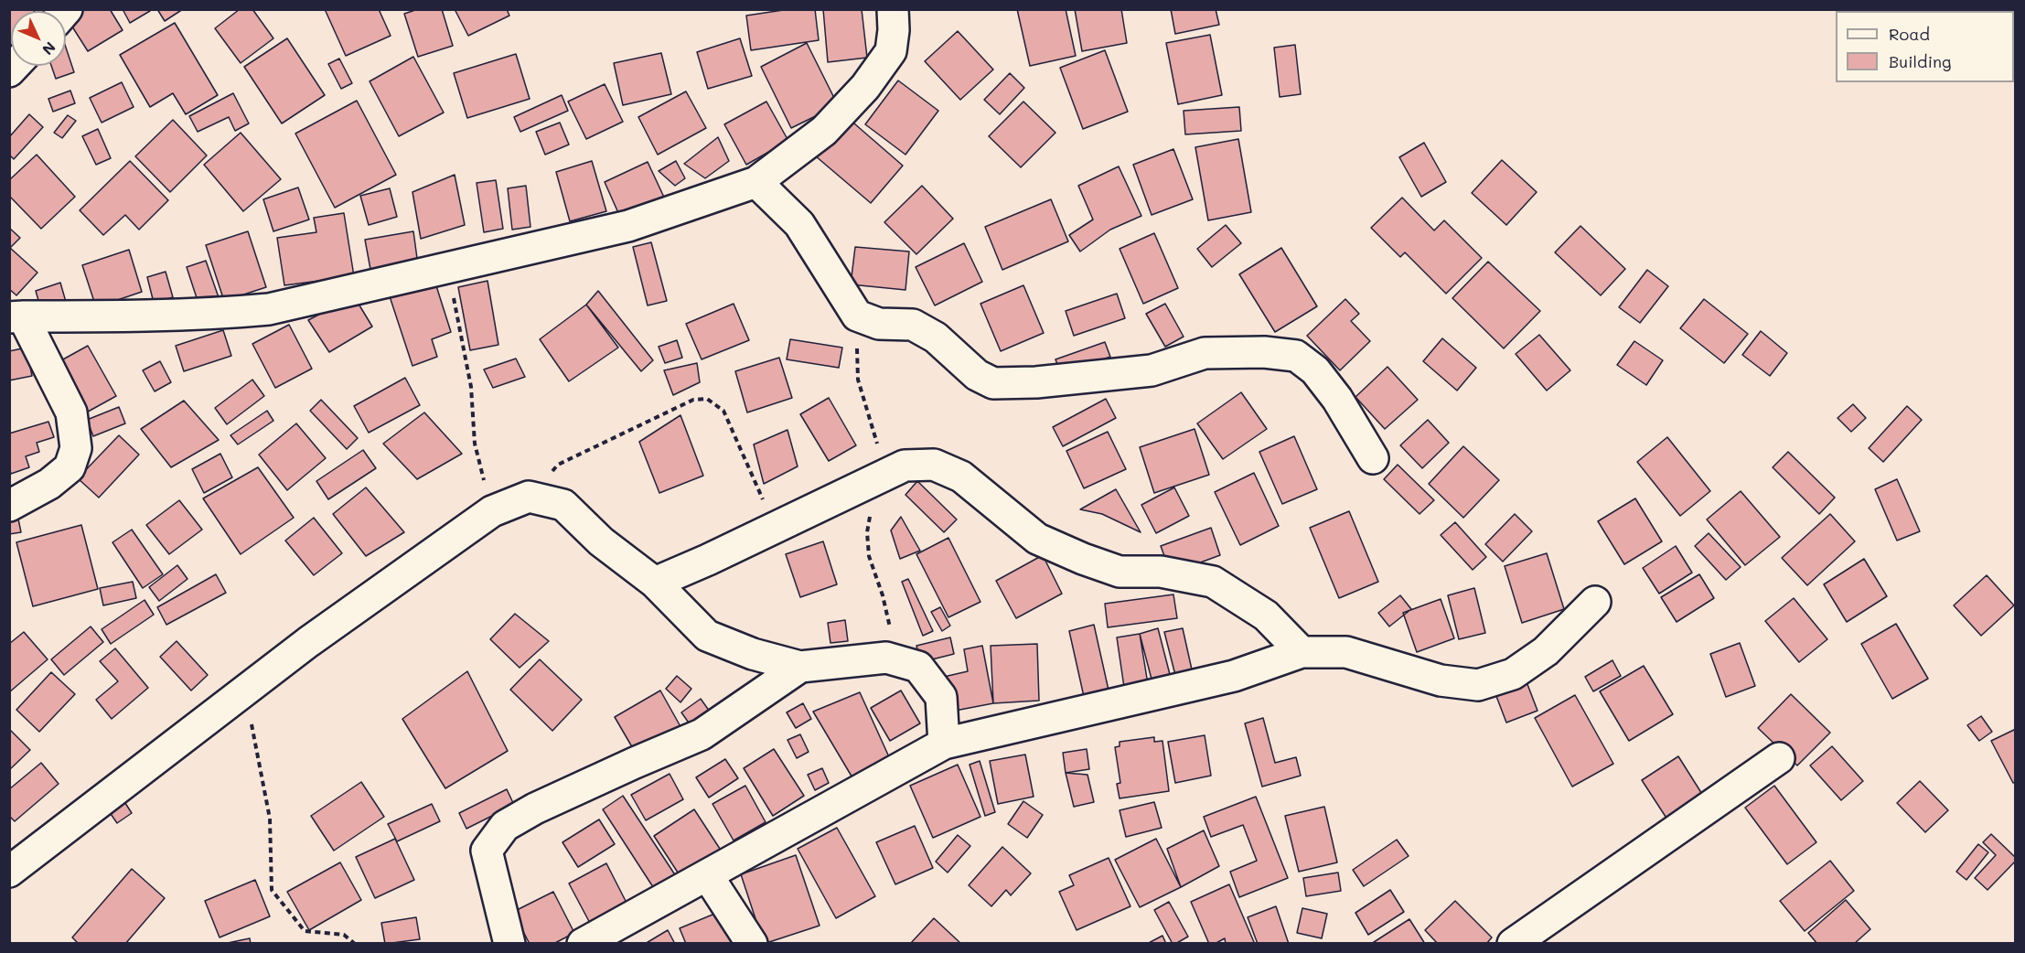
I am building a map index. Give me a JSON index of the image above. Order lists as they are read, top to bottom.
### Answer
{
  "legend": ["Road", "Building"],
  "north": "bottom right"
}
